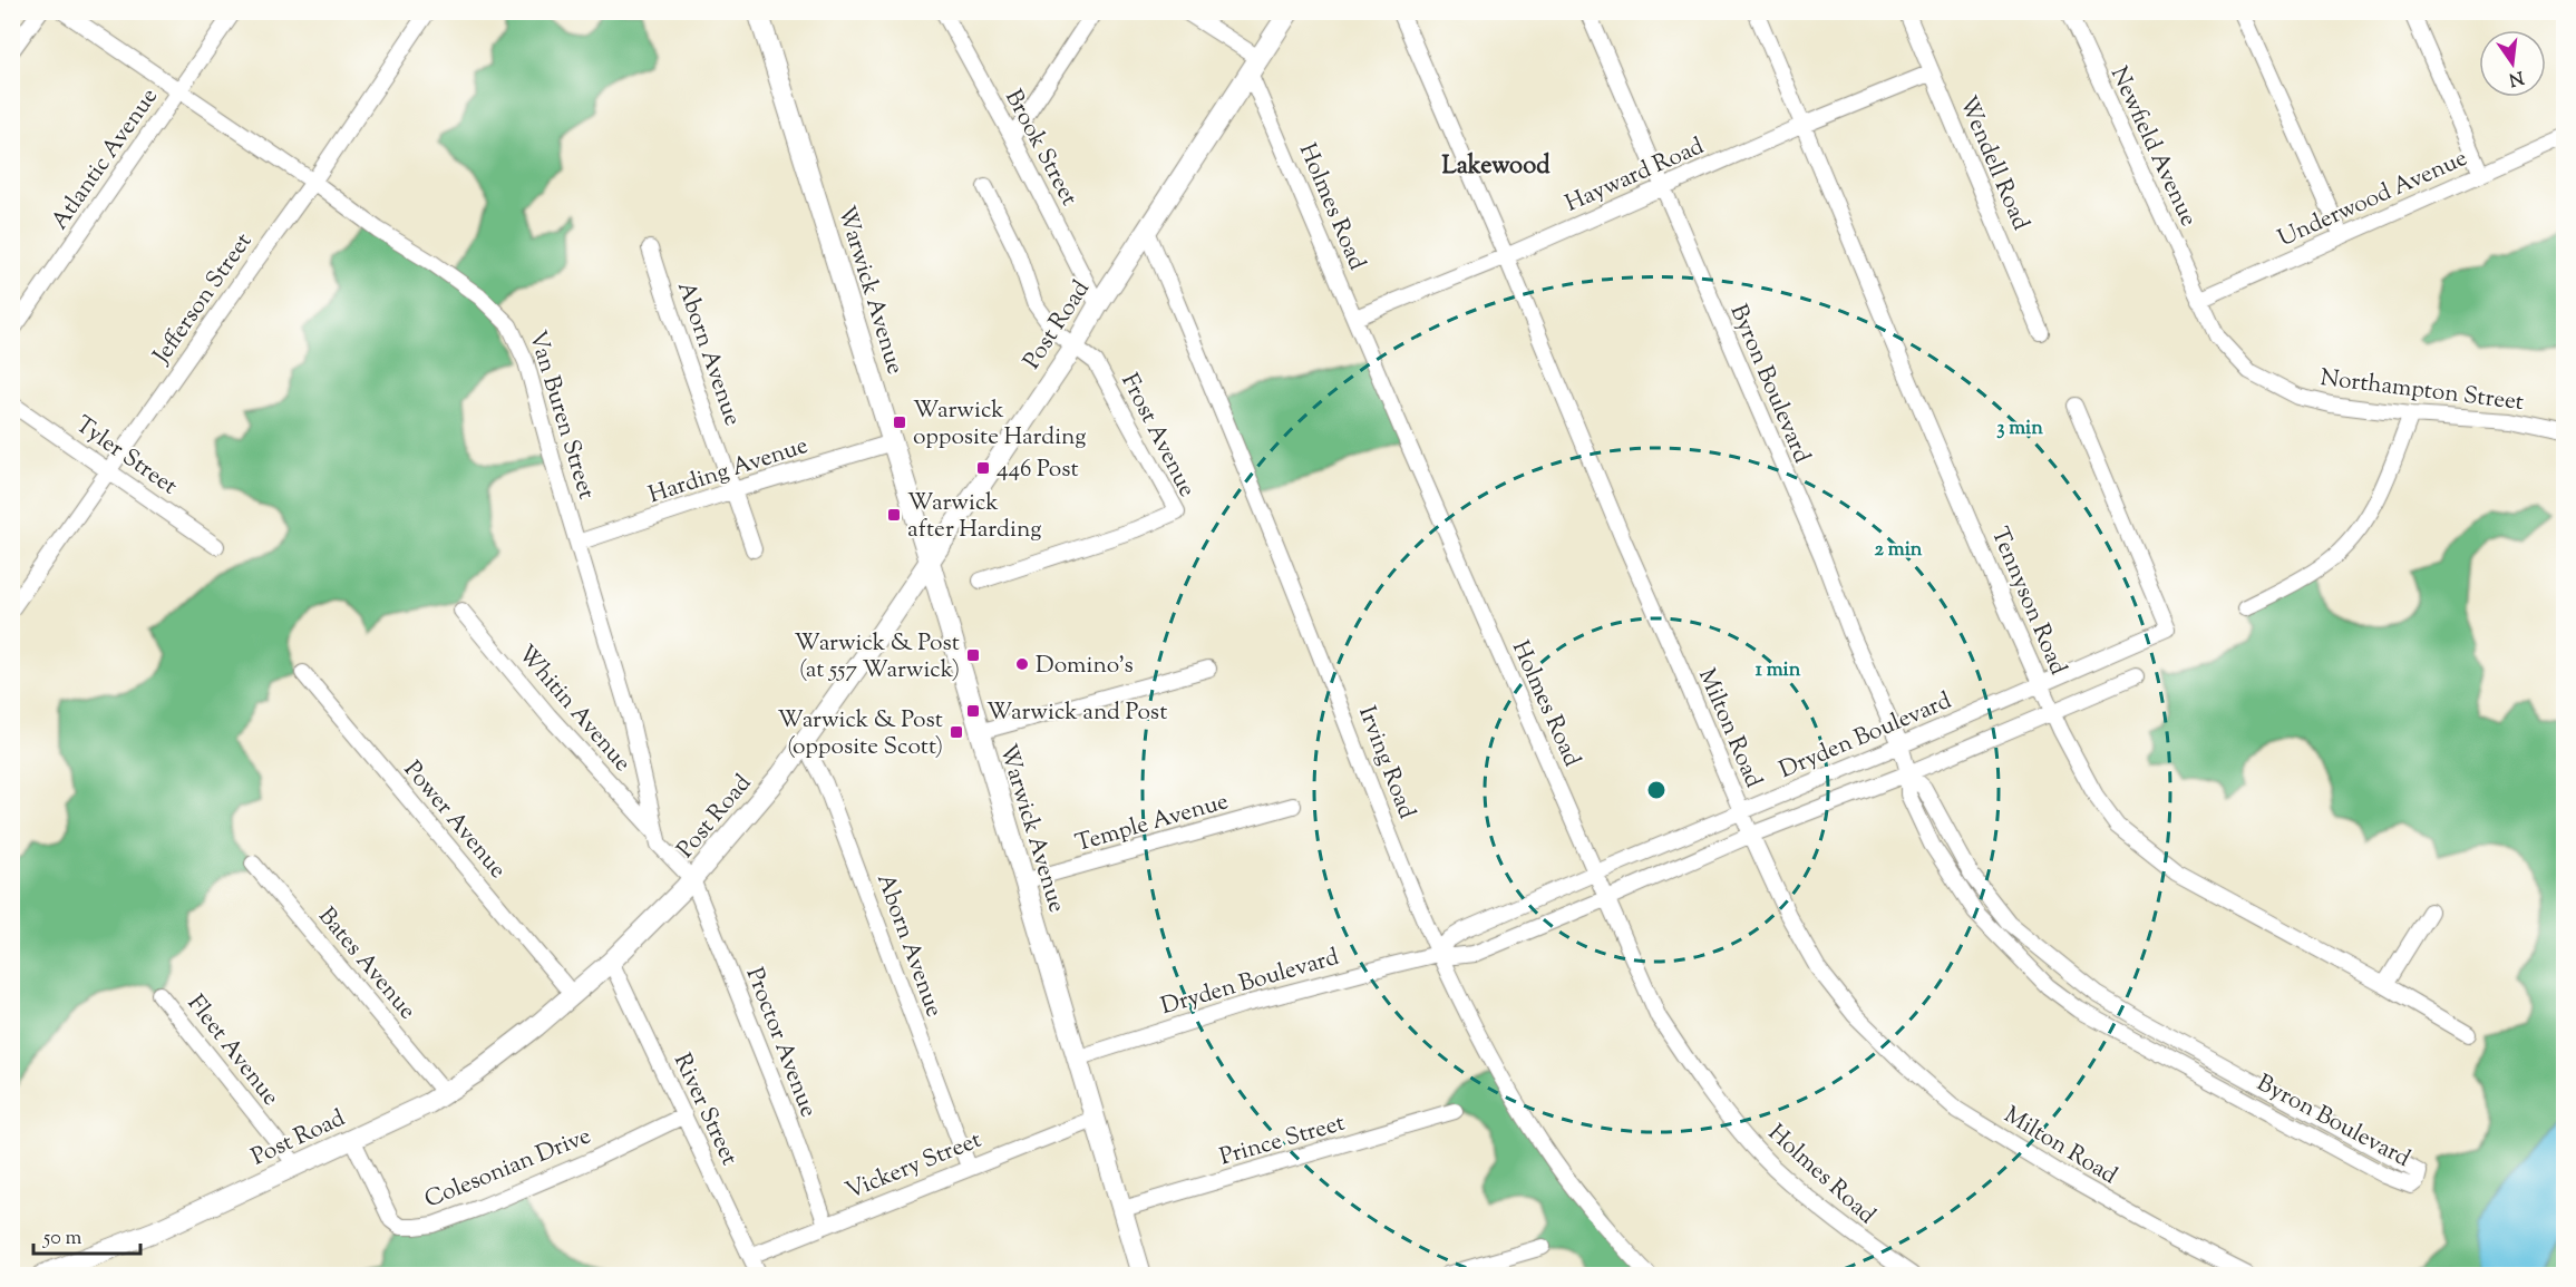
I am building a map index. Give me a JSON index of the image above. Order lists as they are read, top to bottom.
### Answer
{
  "streets": {
    "main road": ["Warwick Avenue", "Post Road"],
    "street": [
      "Newfield Avenue",
      "Brook Street",
      "Atlantic Avenue",
      "Wendell Road",
      "Hayward Road",
      "Underwood Avenue",
      "Holmes Road",
      "Jefferson Street",
      "Aborn Avenue",
      "Byron Boulevard",
      "Northampton Street",
      "Van Buren Street",
      "Frost Avenue",
      "Tyler Street",
      "Harding Avenue",
      "Tennyson Road",
      "Whitin Avenue",
      "Milton Road",
      "Dryden Boulevard",
      "Irving Road",
      "Power Avenue",
      "Temple Avenue",
      "Bates Avenue",
      "Proctor Avenue",
      "Fleet Avenue",
      "River Street",
      "Prince Street",
      "Vickery Street",
      "Colesonian Drive"
    ]
  },
  "crossings": [
    ["Newfield Avenue", "Underwood Avenue"],
    ["Newfield Avenue", "Northampton Street"],
    ["Brook Street", "Post Road"],
    ["Atlantic Avenue", "Van Buren Street"],
    ["Wendell Road", "Hayward Road"],
    ["Hayward Road", "Holmes Road"],
    ["Hayward Road", "Byron Boulevard"],
    ["Hayward Road", "Tennyson Road"],
    ["Hayward Road", "Milton Road"],
    ["Underwood Avenue", "Northampton Street"],
    ["Holmes Road", "Post Road"],
    ["Holmes Road", "Dryden Boulevard"],
    ["Warwick Avenue", "Post Road"],
    ["Warwick Avenue", "Harding Avenue"],
    ["Warwick Avenue", "Dryden Boulevard"],
    ["Warwick Avenue", "Temple Avenue"],
    ["Warwick Avenue", "Prince Street"],
    ["Warwick Avenue", "Vickery Street"],
    ["Jefferson Street", "Van Buren Street"],
    ["Jefferson Street", "Tyler Street"],
    ["Post Road", "Aborn Avenue"],
    ["Post Road", "Van Buren Street"],
    ["Post Road", "Frost Avenue"],
    ["Post Road", "Irving Road"],
    ["Post Road", "Power Avenue"],
    ["Post Road", "Bates Avenue"],
    ["Post Road", "Proctor Avenue"],
    ["Post Road", "Fleet Avenue"],
    ["Post Road", "River Street"],
    ["Post Road", "Colesonian Drive"],
    ["Aborn Avenue", "Harding Avenue"],
    ["Aborn Avenue", "Vickery Street"],
    ["Byron Boulevard", "Dryden Boulevard"],
    ["Van Buren Street", "Harding Avenue"],
    ["Van Buren Street", "Whitin Avenue"],
    ["Van Buren Street", "Proctor Avenue"],
    ["Tennyson Road", "Dryden Boulevard"],
    ["Milton Road", "Dryden Boulevard"],
    ["Dryden Boulevard", "Irving Road"],
    ["Proctor Avenue", "Vickery Street"],
    ["River Street", "Vickery Street"],
    ["River Street", "Colesonian Drive"]
  ],
  "districts": ["Lakewood"],
  "places": {
    "transit": [
      "Warwick opposite Harding",
      "446 Post",
      "Warwick after Harding",
      "Warwick & Post (at 557 Warwick)",
      "Warwick and Post",
      "Warwick & Post (opposite Scott)"
    ],
    "other": ["Domino's"]
  },
  "scale_bar": "50 m",
  "north": "bottom",
  "rings": ["3 min", "2 min", "1 min"]
}
